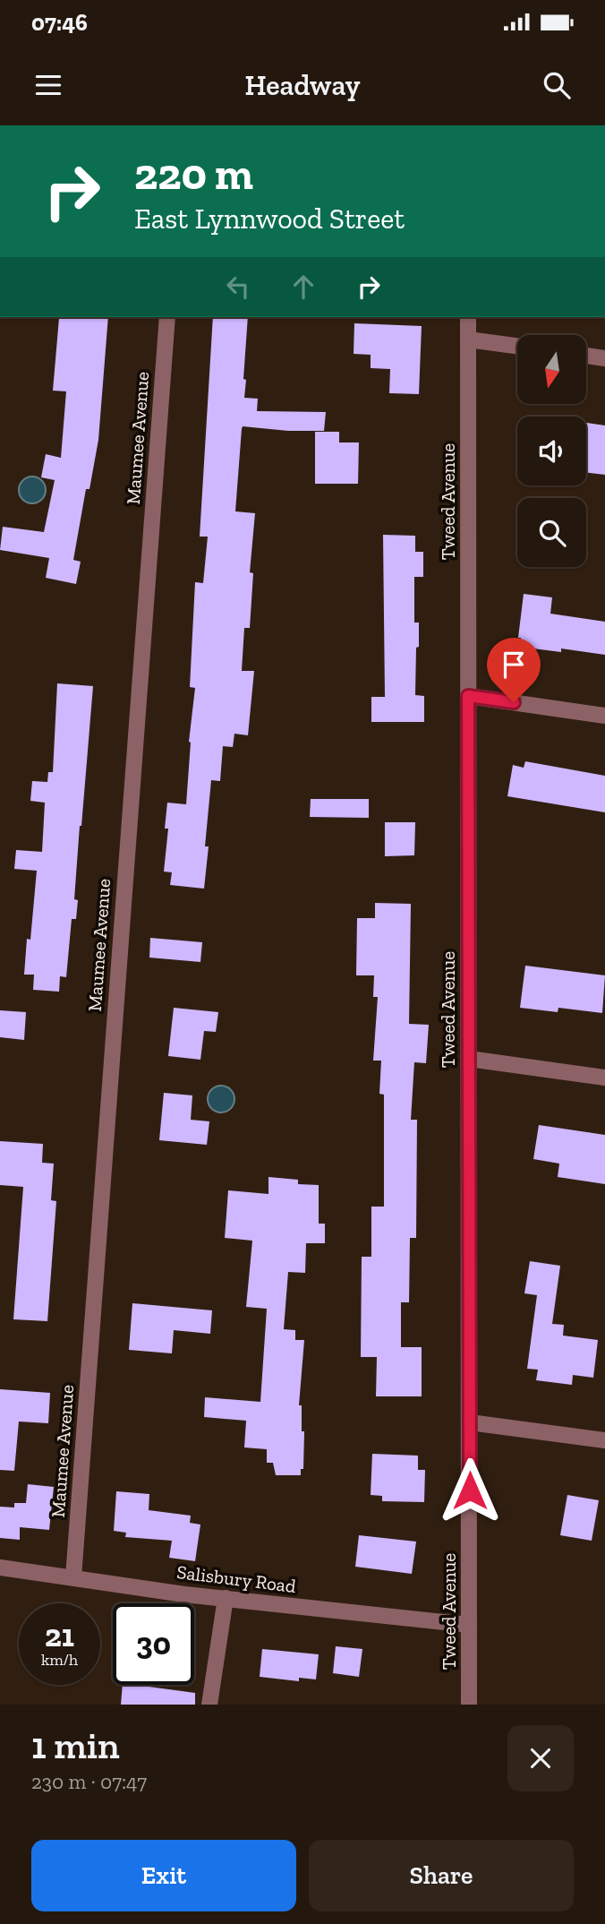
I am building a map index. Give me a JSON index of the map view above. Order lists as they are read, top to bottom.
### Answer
{
  "streets": {
    "street": ["Maumee Avenue", "Tweed Avenue", "Salisbury Road"]
  },
  "crossings": [
    ["Maumee Avenue", "Salisbury Road"],
    ["Tweed Avenue", "Salisbury Road"]
  ],
  "north": "bottom",
  "page": {
    "status": "07:46",
    "header": "Headway",
    "turn": ["220 m", "East Lynnwood Street"],
    "speed": "21 km/h",
    "limit": "30",
    "heading": ["1 min", "230 m · 07:47"],
    "buttons": ["Exit", "Share"]
  }
}
